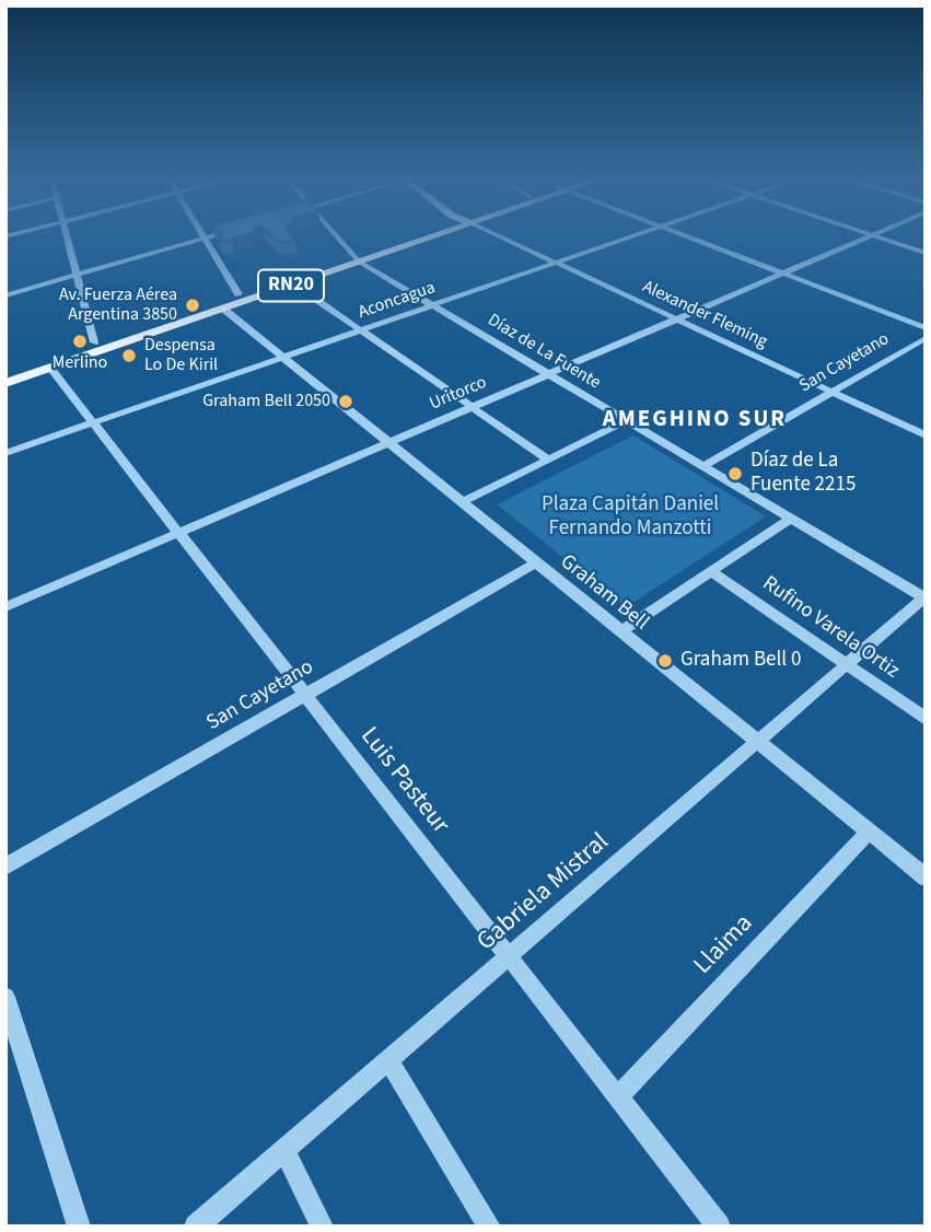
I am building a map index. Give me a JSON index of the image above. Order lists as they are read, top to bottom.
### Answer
{
  "streets": {
    "main road": ["RN20"],
    "street": [
      "Aconcagua",
      "Alexander Fleming",
      "Díaz de La Fuente",
      "San Cayetano",
      "Uritorco",
      "Graham Bell",
      "Rufino Varela Ortiz",
      "Luis Pasteur",
      "Gabriela Mistral",
      "Llaima"
    ]
  },
  "crossings": [
    ["RN20", "Díaz de La Fuente"],
    ["RN20", "Graham Bell"],
    ["RN20", "Luis Pasteur"],
    ["Aconcagua", "Alexander Fleming"],
    ["Aconcagua", "Díaz de La Fuente"],
    ["Aconcagua", "Graham Bell"],
    ["Aconcagua", "Luis Pasteur"],
    ["Alexander Fleming", "San Cayetano"],
    ["Alexander Fleming", "Uritorco"],
    ["Díaz de La Fuente", "San Cayetano"],
    ["Díaz de La Fuente", "Uritorco"],
    ["Díaz de La Fuente", "Gabriela Mistral"],
    ["San Cayetano", "Graham Bell"],
    ["San Cayetano", "Luis Pasteur"],
    ["Uritorco", "Graham Bell"],
    ["Uritorco", "Luis Pasteur"],
    ["Graham Bell", "Gabriela Mistral"],
    ["Graham Bell", "Llaima"],
    ["Rufino Varela Ortiz", "Gabriela Mistral"],
    ["Luis Pasteur", "Gabriela Mistral"],
    ["Luis Pasteur", "Llaima"]
  ],
  "districts": ["AMEGHINO SUR"],
  "parks": ["Plaza Capitán Daniel Fernando Manzotti"],
  "places": [
    "Av. Fuerza Aérea Argentina 3850",
    "Merlino",
    "Despensa Lo De Kiril",
    "Graham Bell 2050",
    "Díaz de La Fuente 2215",
    "Graham Bell 0"
  ]
}
